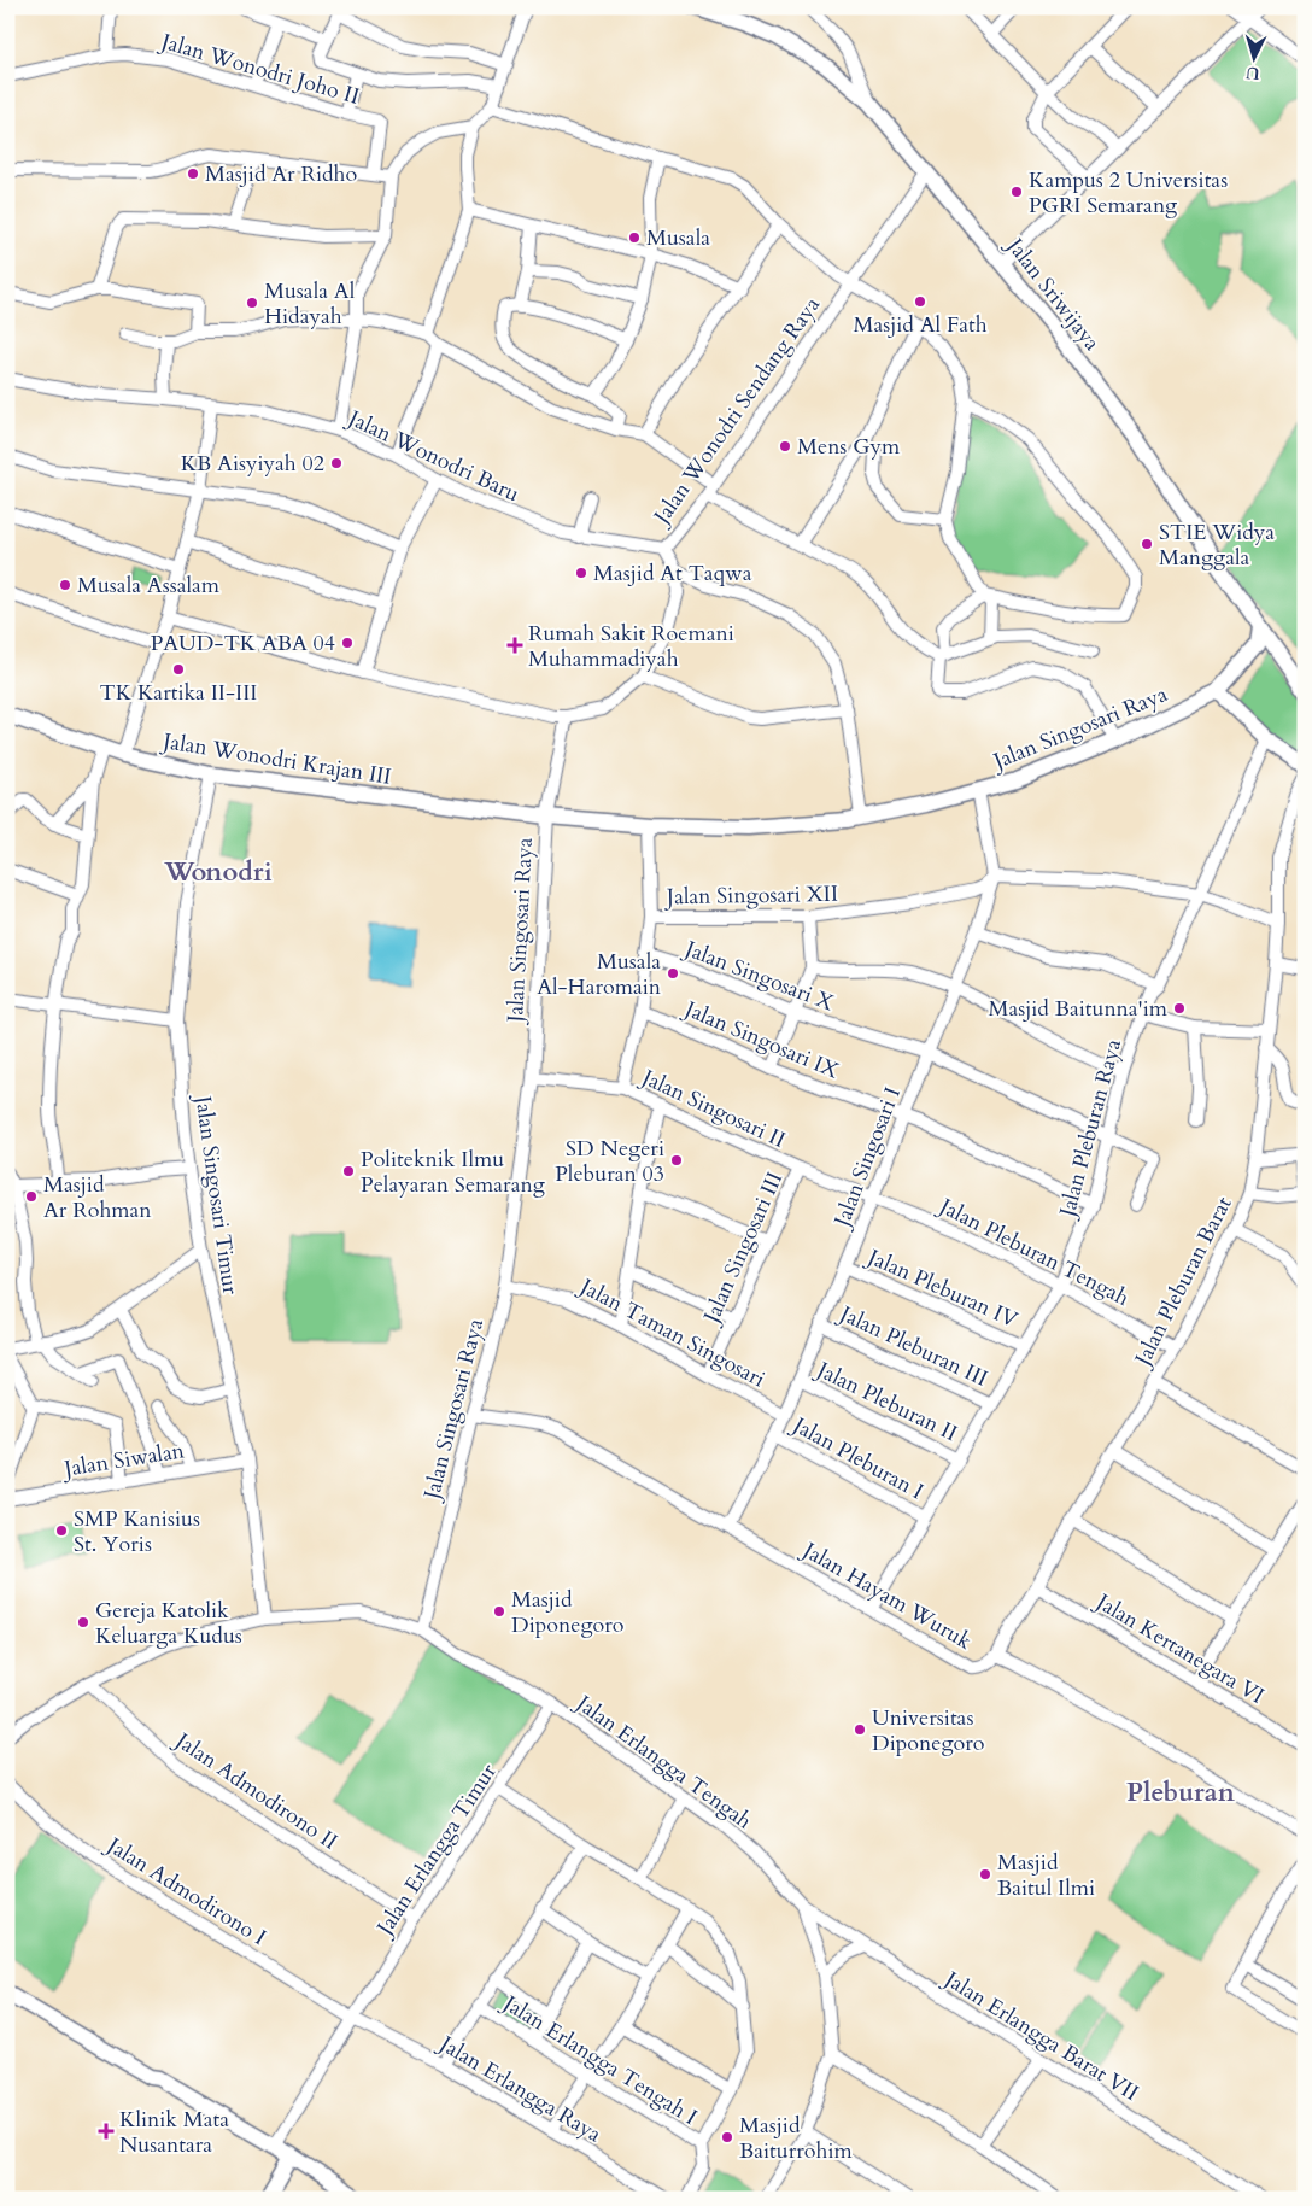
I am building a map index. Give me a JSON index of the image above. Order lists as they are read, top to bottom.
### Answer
{
  "streets": {
    "main road": ["Jalan Sriwijaya", "Jalan Singosari Raya", "Jalan Wonodri Krajan III"],
    "street": [
      "Jalan Wonodri Joho II",
      "Jalan Wonodri Sendang Raya",
      "Jalan Wonodri Baru",
      "Jalan Singosari XII",
      "Jalan Singosari X",
      "Jalan Singosari IX",
      "Jalan Singosari II",
      "Jalan Pleburan Raya",
      "Jalan Singosari I",
      "Jalan Singosari Timur",
      "Jalan Singosari III",
      "Jalan Pleburan Tengah",
      "Jalan Pleburan Barat",
      "Jalan Pleburan IV",
      "Jalan Taman Singosari",
      "Jalan Pleburan III",
      "Jalan Pleburan II",
      "Jalan Pleburan I",
      "Jalan Siwalan",
      "Jalan Hayam Wuruk",
      "Jalan Kertanegara VI",
      "Jalan Erlangga Tengah",
      "Jalan Admodirono II",
      "Jalan Erlangga Timur",
      "Jalan Admodirono I",
      "Jalan Erlangga Barat VII",
      "Jalan Erlangga Tengah I",
      "Jalan Erlangga Raya"
    ]
  },
  "crossings": [
    ["Jalan Sriwijaya", "Jalan Wonodri Sendang Raya"],
    ["Jalan Sriwijaya", "Jalan Singosari Raya"],
    ["Jalan Wonodri Sendang Raya", "Jalan Wonodri Baru"],
    ["Jalan Singosari Raya", "Jalan Wonodri Krajan III"],
    ["Jalan Singosari Raya", "Jalan Singosari II"],
    ["Jalan Singosari Raya", "Jalan Singosari I"],
    ["Jalan Singosari Raya", "Jalan Taman Singosari"],
    ["Jalan Singosari Raya", "Jalan Hayam Wuruk"],
    ["Jalan Wonodri Krajan III", "Jalan Singosari Timur"],
    ["Jalan Singosari XII", "Jalan Singosari I"],
    ["Jalan Singosari X", "Jalan Pleburan Raya"],
    ["Jalan Singosari X", "Jalan Singosari I"],
    ["Jalan Singosari IX", "Jalan Pleburan Raya"],
    ["Jalan Singosari IX", "Jalan Singosari I"],
    ["Jalan Singosari II", "Jalan Singosari I"],
    ["Jalan Singosari II", "Jalan Singosari III"],
    ["Jalan Singosari II", "Jalan Pleburan Tengah"],
    ["Jalan Pleburan Raya", "Jalan Pleburan Tengah"],
    ["Jalan Pleburan Raya", "Jalan Pleburan IV"],
    ["Jalan Pleburan Raya", "Jalan Pleburan III"],
    ["Jalan Pleburan Raya", "Jalan Pleburan II"],
    ["Jalan Pleburan Raya", "Jalan Pleburan I"],
    ["Jalan Pleburan Raya", "Jalan Hayam Wuruk"],
    ["Jalan Singosari I", "Jalan Pleburan Tengah"],
    ["Jalan Singosari I", "Jalan Pleburan IV"],
    ["Jalan Singosari I", "Jalan Taman Singosari"],
    ["Jalan Singosari I", "Jalan Pleburan III"],
    ["Jalan Singosari I", "Jalan Pleburan II"],
    ["Jalan Singosari I", "Jalan Pleburan I"],
    ["Jalan Singosari I", "Jalan Hayam Wuruk"],
    ["Jalan Singosari Timur", "Jalan Siwalan"],
    ["Jalan Singosari III", "Jalan Taman Singosari"],
    ["Jalan Pleburan Tengah", "Jalan Pleburan Barat"],
    ["Jalan Pleburan Barat", "Jalan Hayam Wuruk"],
    ["Jalan Pleburan Barat", "Jalan Kertanegara VI"],
    ["Jalan Erlangga Tengah", "Jalan Erlangga Timur"],
    ["Jalan Erlangga Tengah", "Jalan Erlangga Barat VII"],
    ["Jalan Admodirono II", "Jalan Erlangga Timur"],
    ["Jalan Erlangga Timur", "Jalan Admodirono I"],
    ["Jalan Erlangga Timur", "Jalan Erlangga Raya"],
    ["Jalan Admodirono I", "Jalan Erlangga Raya"]
  ],
  "districts": ["Wonodri", "Pleburan"],
  "places": {
    "other": [
      "Masjid Ar Ridho",
      "Kampus 2 Universitas PGRI Semarang",
      "Musala",
      "Masjid Al Fath",
      "Musala Al Hidayah",
      "Mens Gym",
      "KB Aisyiyah 02",
      "STIE Widya Manggala",
      "Masjid At Taqwa",
      "Musala Assalam",
      "PAUD-TK ABA 04",
      "TK Kartika II-III",
      "Musala Al-Haromain",
      "Masjid Baitunna'im",
      "SD Negeri Pleburan 03",
      "Politeknik Ilmu Pelayaran Semarang",
      "Masjid Ar Rohman",
      "SMP Kanisius St. Yoris",
      "Masjid Diponegoro",
      "Gereja Katolik Keluarga Kudus",
      "Universitas Diponegoro",
      "Masjid Baitul Ilmi",
      "Masjid Baiturrohim"
    ],
    "health": ["Rumah Sakit Roemani Muhammadiyah", "Klinik Mata Nusantara"]
  },
  "north": "bottom"
}
